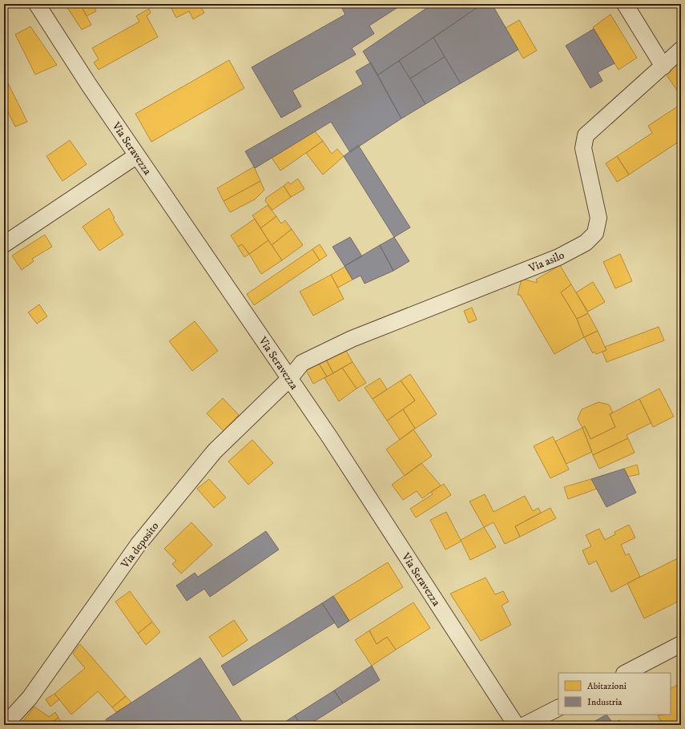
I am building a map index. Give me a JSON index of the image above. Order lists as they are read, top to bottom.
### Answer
{
  "streets": {
    "street": ["Via Seravezza", "Via asilo", "Via deposito"]
  },
  "crossings": [
    ["Via Seravezza", "Via asilo"],
    ["Via Seravezza", "Via deposito"],
    ["Via asilo", "Via deposito"]
  ],
  "legend": ["Abitazioni", "Industria"]
}
